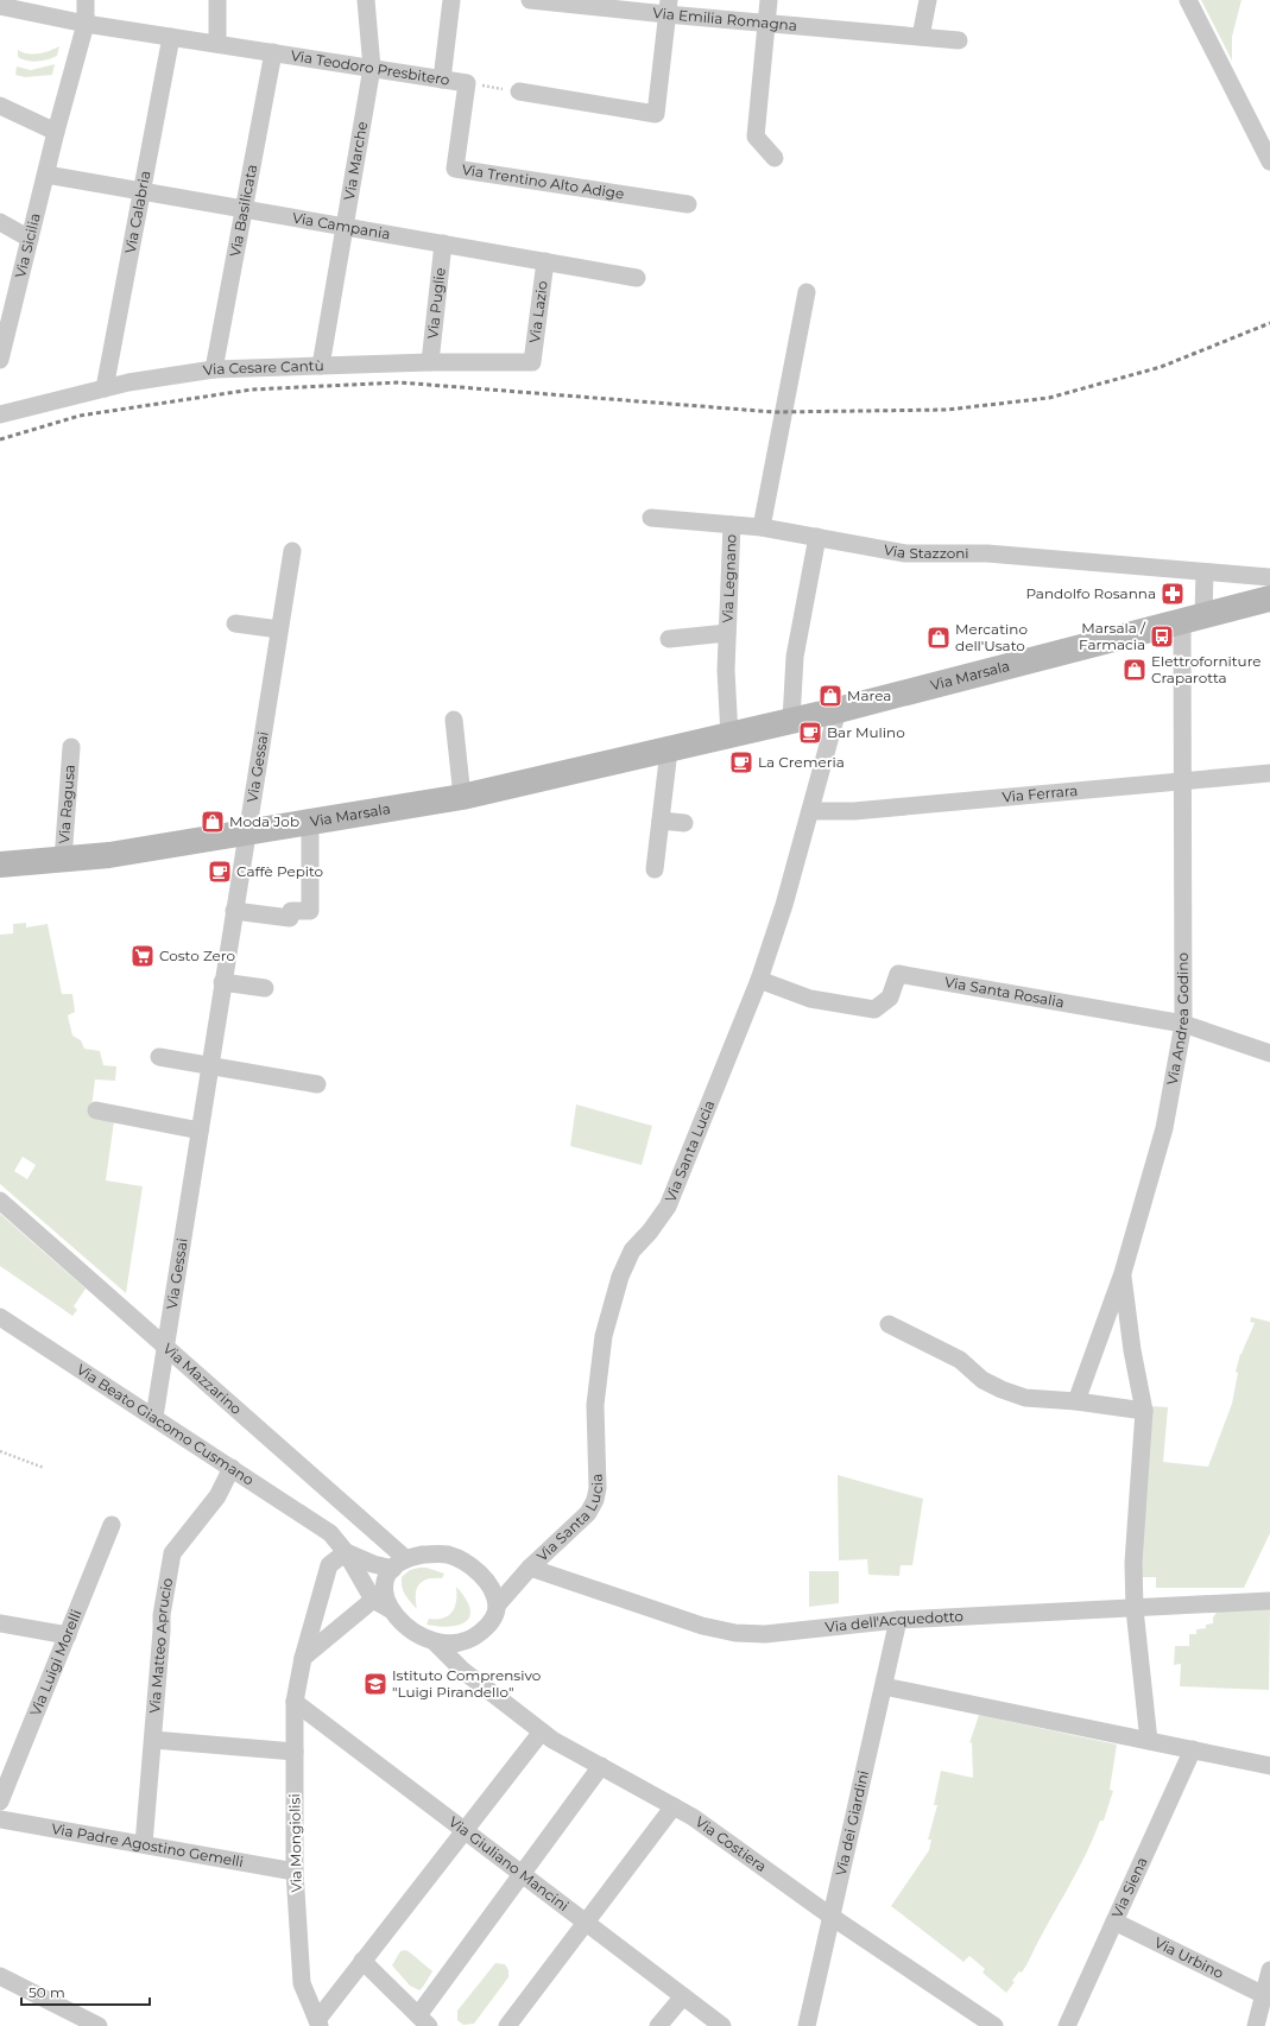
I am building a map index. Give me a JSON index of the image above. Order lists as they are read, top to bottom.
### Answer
{
  "streets": {
    "main road": ["Via Marsala"],
    "street": [
      "Via Emilia Romagna",
      "Via Teodoro Presbitero",
      "Via Marche",
      "Via Trentino Alto Adige",
      "Via Basilicata",
      "Via Calabria",
      "Via Campania",
      "Via Sicilia",
      "Via Puglie",
      "Via Lazio",
      "Via Cesare Cantù",
      "Via Stazzoni",
      "Via Legnano",
      "Via Gessai",
      "Via Ferrara",
      "Via Ragusa",
      "Via Santa Rosalia",
      "Via Andrea Godino",
      "Via Santa Lucia",
      "Via Mazzarino",
      "Via Beato Giacomo Cusmano",
      "Via dell'Acquedotto",
      "Via Matteo Aprucio",
      "Via Luigi Morelli",
      "Via dei Giardini",
      "Via Mongiolisi",
      "Via Costiera",
      "Via Padre Agostino Gemelli",
      "Via Giuliano Mancini",
      "Via Siena",
      "Via Urbino"
    ]
  },
  "crossings": [
    ["Via Teodoro Presbitero", "Via Marche"],
    ["Via Teodoro Presbitero", "Via Trentino Alto Adige"],
    ["Via Teodoro Presbitero", "Via Basilicata"],
    ["Via Teodoro Presbitero", "Via Calabria"],
    ["Via Teodoro Presbitero", "Via Sicilia"],
    ["Via Marche", "Via Campania"],
    ["Via Marche", "Via Cesare Cantù"],
    ["Via Basilicata", "Via Campania"],
    ["Via Basilicata", "Via Cesare Cantù"],
    ["Via Calabria", "Via Campania"],
    ["Via Calabria", "Via Cesare Cantù"],
    ["Via Campania", "Via Sicilia"],
    ["Via Campania", "Via Puglie"],
    ["Via Campania", "Via Lazio"],
    ["Via Puglie", "Via Cesare Cantù"],
    ["Via Lazio", "Via Cesare Cantù"],
    ["Via Stazzoni", "Via Legnano"],
    ["Via Legnano", "Via Marsala"],
    ["Via Marsala", "Via Gessai"],
    ["Via Marsala", "Via Ragusa"],
    ["Via Marsala", "Via Andrea Godino"],
    ["Via Marsala", "Via Santa Lucia"],
    ["Via Gessai", "Via Mazzarino"],
    ["Via Gessai", "Via Beato Giacomo Cusmano"],
    ["Via Ferrara", "Via Andrea Godino"],
    ["Via Ferrara", "Via Santa Lucia"],
    ["Via Santa Rosalia", "Via Andrea Godino"],
    ["Via Santa Rosalia", "Via Santa Lucia"],
    ["Via Santa Lucia", "Via Mazzarino"],
    ["Via Santa Lucia", "Via dell'Acquedotto"],
    ["Via Santa Lucia", "Via Costiera"],
    ["Via Mazzarino", "Via Costiera"],
    ["Via Beato Giacomo Cusmano", "Via Matteo Aprucio"],
    ["Via Beato Giacomo Cusmano", "Via Mongiolisi"],
    ["Via dell'Acquedotto", "Via dei Giardini"],
    ["Via Matteo Aprucio", "Via Padre Agostino Gemelli"],
    ["Via dei Giardini", "Via Costiera"],
    ["Via Mongiolisi", "Via Padre Agostino Gemelli"],
    ["Via Mongiolisi", "Via Giuliano Mancini"],
    ["Via Siena", "Via Urbino"]
  ],
  "places": {
    "pharmacy": ["Pandolfo Rosanna"],
    "bus stop": ["Marsala / Farmacia"],
    "shop": [
      "Mercatino dell'Usato",
      "Elettroforniture Craparotta",
      "Marea",
      "Moda Job"
    ],
    "cafe": ["Bar Mulino", "La Cremeria", "Caffè Pepito"],
    "supermarket": ["Costo Zero"],
    "school or university": ["Istituto Comprensivo \"Luigi Pirandello\""]
  },
  "scale_bar": "50 m"
}
